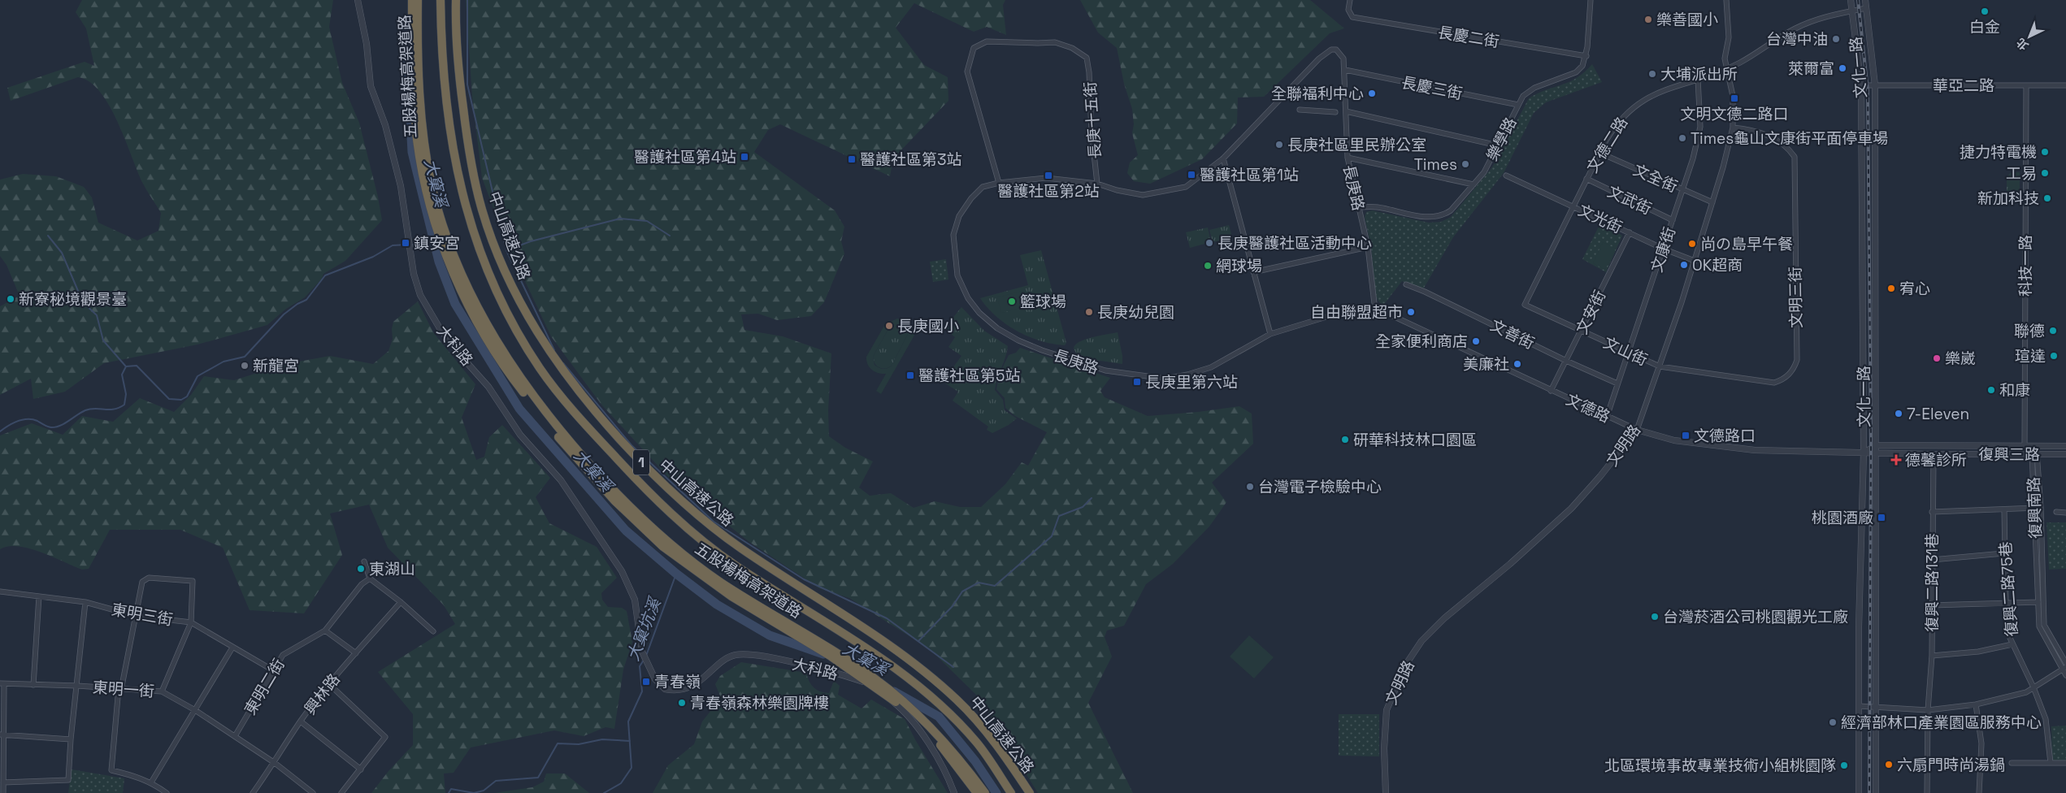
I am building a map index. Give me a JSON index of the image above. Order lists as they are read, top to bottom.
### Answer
{
  "streets": {
    "highway": ["五股楊梅高架道路", "中山高速公路", "1"],
    "street": [
      "長慶二街",
      "文化一路",
      "華亞二路",
      "長慶三街",
      "長庚十五街",
      "樂學路",
      "文德二路",
      "文全街",
      "長庚路",
      "文武街",
      "文光街",
      "文康街",
      "科技一路",
      "文明三街",
      "文安街",
      "文善街",
      "大科路",
      "文山街",
      "文德路",
      "文明路",
      "復興三路",
      "復興南路",
      "復興二路131巷",
      "復興二路75巷",
      "東明三街",
      "東明二街",
      "東明一街",
      "興林路"
    ]
  },
  "crossings": [
    ["長慶二街", "樂學路"],
    ["文化一路", "華亞二路"],
    ["文化一路", "文德二路"],
    ["文化一路", "文德路"],
    ["文化一路", "復興三路"],
    ["華亞二路", "科技一路"],
    ["長慶三街", "樂學路"],
    ["長慶三街", "長庚路"],
    ["長庚十五街", "長庚路"],
    ["樂學路", "長庚路"],
    ["文德二路", "文全街"],
    ["文德二路", "文武街"],
    ["文德二路", "文光街"],
    ["文德二路", "文康街"],
    ["文德二路", "文山街"],
    ["文德二路", "文明路"],
    ["文全街", "文康街"],
    ["文全街", "文明路"],
    ["長庚路", "文德路"],
    ["文武街", "文康街"],
    ["文光街", "文康街"],
    ["文光街", "文安街"],
    ["文光街", "文明路"],
    ["文康街", "文善街"],
    ["文康街", "文山街"],
    ["文康街", "文德路"],
    ["科技一路", "復興三路"],
    ["文明三街", "文山街"],
    ["文明三街", "文明路"],
    ["文安街", "文善街"],
    ["文安街", "文山街"],
    ["文安街", "文德路"],
    ["文山街", "文明路"],
    ["文德路", "文明路"],
    ["文德路", "復興三路"],
    ["復興三路", "復興南路"],
    ["復興三路", "復興二路131巷"],
    ["東明三街", "東明二街"],
    ["東明二街", "東明一街"],
    ["東明一街", "興林路"]
  ],
  "water": ["大窠溪", "大窠坑溪"],
  "places": {
    "other": [
      "白金",
      "樂善國小",
      "台灣中油",
      "萊爾富",
      "大埔派出所",
      "全聯福利中心",
      "Times龜山文康街平面停車場",
      "長庚社區里民辦公室",
      "捷力特電機",
      "Times",
      "工易",
      "新加科技",
      "長庚醫護社區活動中心",
      "尚の島早午餐",
      "OK超商",
      "網球場",
      "宥心",
      "新寮秘境觀景臺",
      "籃球場",
      "長庚幼兒園",
      "自由聯盟超市",
      "長庚國小",
      "聯德",
      "全家便利商店",
      "瑄達",
      "樂崴",
      "美廉社",
      "新龍宮",
      "和康",
      "7-Eleven",
      "研華科技林口園區",
      "台灣電子檢驗中心",
      "東湖山",
      "台灣菸酒公司桃園觀光工廠",
      "青春嶺森林樂園牌樓",
      "經濟部林口產業園區服務中心",
      "六扇門時尚湯鍋",
      "北區環境事故專業技術小組桃園隊"
    ],
    "transit": [
      "文明文德二路口",
      "醫護社區第4站",
      "醫護社區第3站",
      "醫護社區第1站",
      "醫護社區第2站",
      "鎮安宮",
      "醫護社區第5站",
      "長庚里第六站",
      "文德路口",
      "桃園酒廠",
      "青春嶺"
    ],
    "health": ["德馨診所"]
  },
  "north": "bottom left"
}
